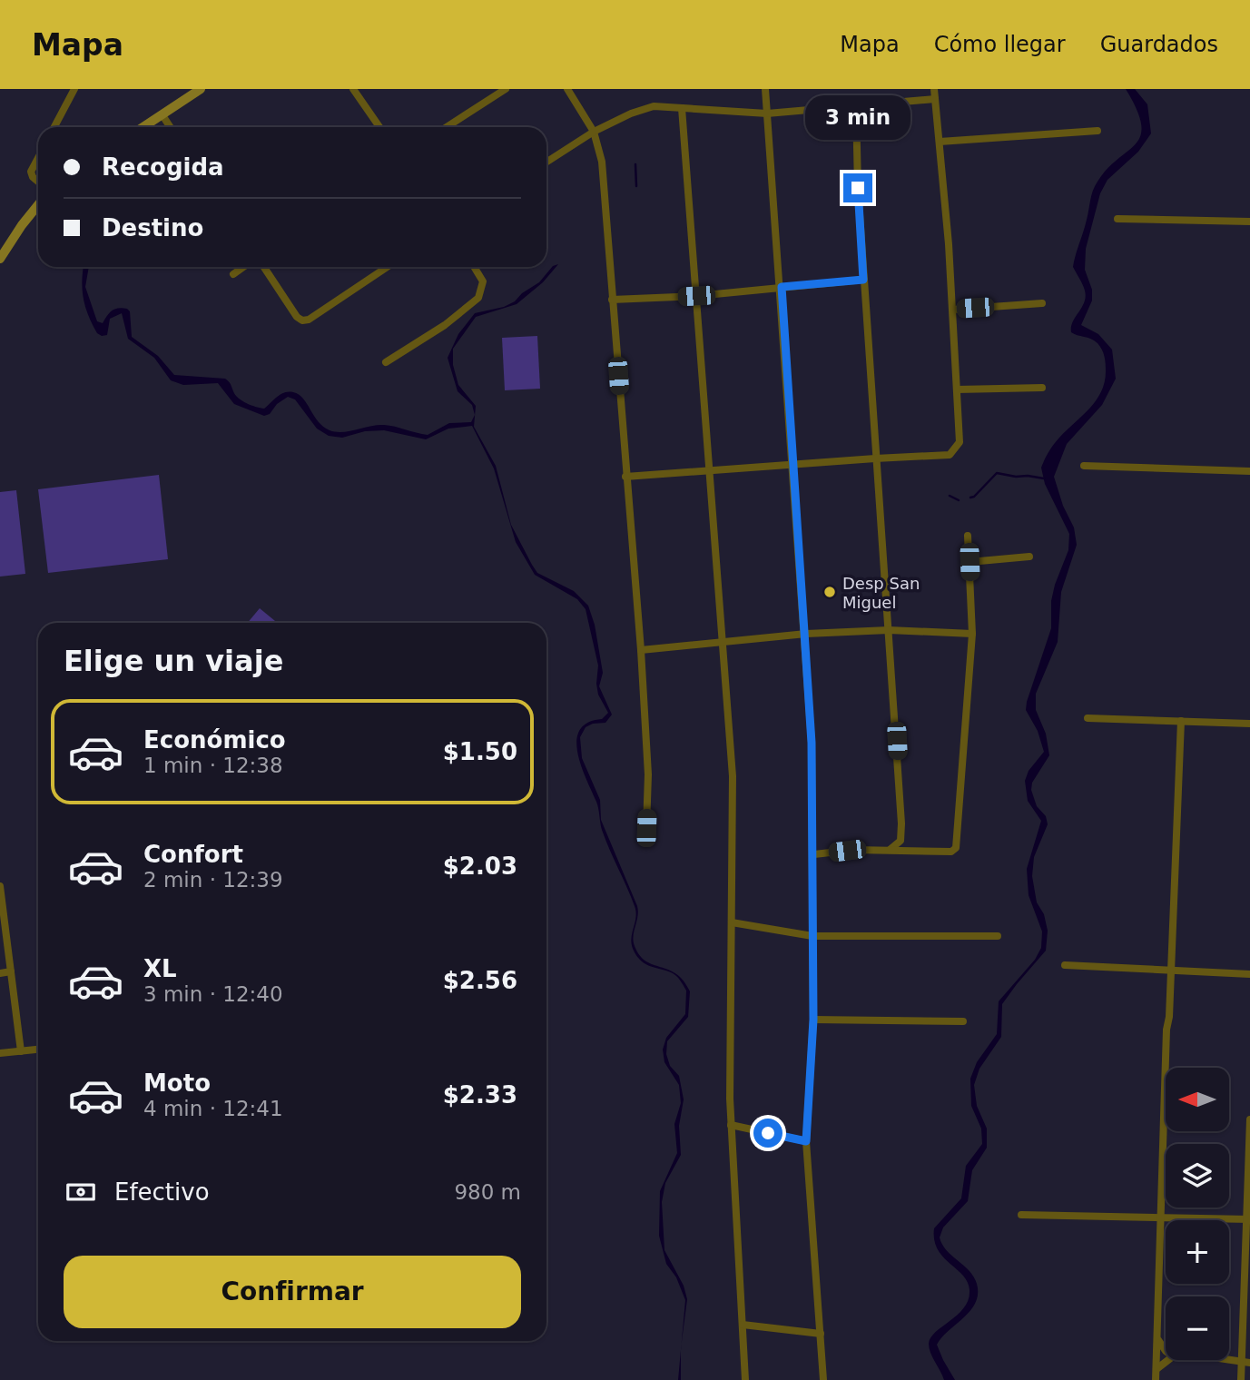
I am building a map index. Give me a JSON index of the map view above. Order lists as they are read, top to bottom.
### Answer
{
  "places": ["Desp San Miguel"],
  "north": "left",
  "page": {
    "header": "Mapa",
    "nav": ["Mapa", "Cómo llegar", "Guardados"],
    "bubble": "3 min",
    "banner": ["Recogida", "Destino"],
    "heading": "Elige un viaje",
    "list": [
      {
        "name": "Económico",
        "note": "1 min · 12:38",
        "value": "$1.50"
      },
      {
        "name": "Confort",
        "note": "2 min · 12:39",
        "value": "$2.03"
      },
      {
        "name": "XL",
        "note": "3 min · 12:40",
        "value": "$2.56"
      },
      {
        "name": "Moto",
        "note": "4 min · 12:41",
        "value": "$2.33"
      }
    ],
    "map_buttons": ["+", "−"],
    "pay": ["Efectivo", "980 m"],
    "buttons": "Confirmar"
  }
}
